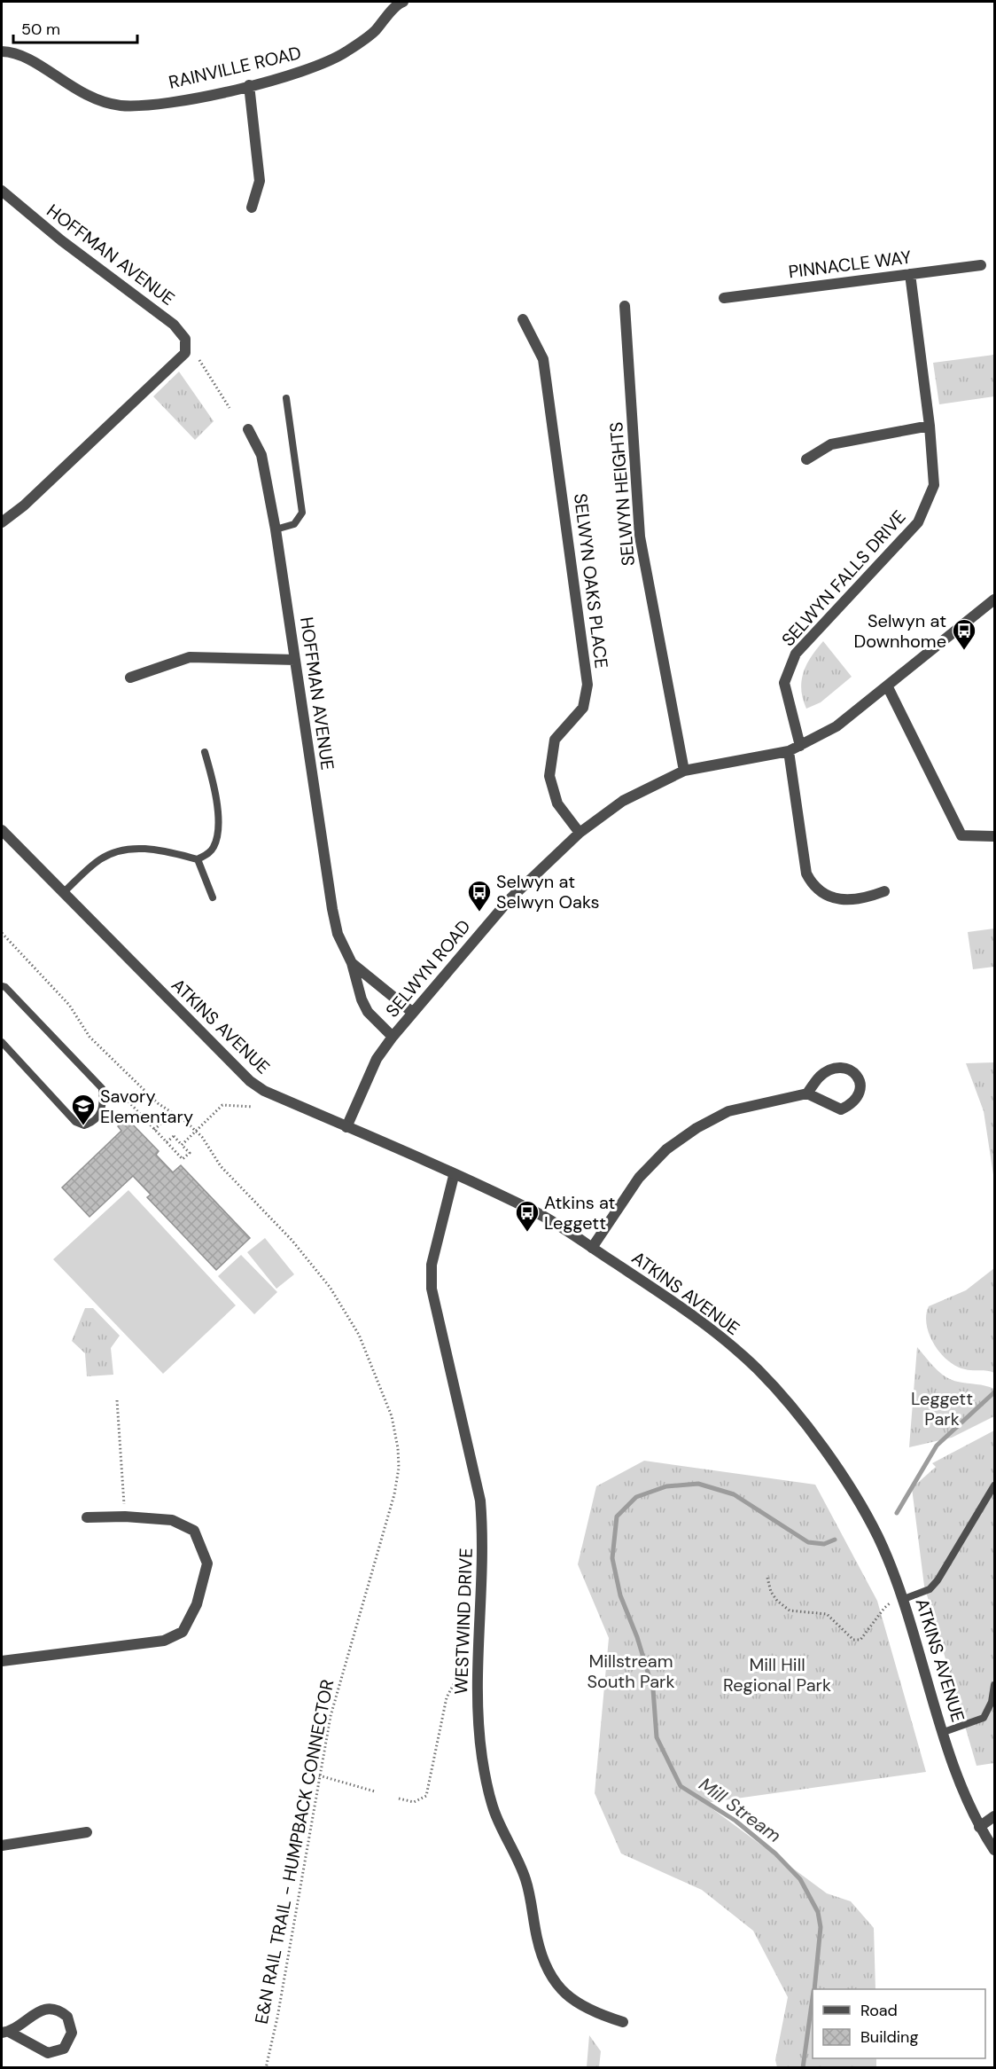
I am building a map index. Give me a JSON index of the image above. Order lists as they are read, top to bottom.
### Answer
{
  "streets": {
    "street": [
      "RAINVILLE ROAD",
      "HOFFMAN AVENUE",
      "PINNACLE WAY",
      "SELWYN HEIGHTS",
      "SELWYN FALLS DRIVE",
      "SELWYN OAKS PLACE",
      "SELWYN ROAD",
      "ATKINS AVENUE",
      "WESTWIND DRIVE"
    ],
    "path": ["E&N RAIL TRAIL - HUMPBACK CONNECTOR"]
  },
  "crossings": [
    ["HOFFMAN AVENUE", "SELWYN ROAD"],
    ["PINNACLE WAY", "SELWYN FALLS DRIVE"],
    ["SELWYN HEIGHTS", "SELWYN ROAD"],
    ["SELWYN FALLS DRIVE", "SELWYN ROAD"],
    ["SELWYN OAKS PLACE", "SELWYN ROAD"],
    ["SELWYN ROAD", "ATKINS AVENUE"],
    ["ATKINS AVENUE", "WESTWIND DRIVE"]
  ],
  "water": ["Mill Stream"],
  "parks": ["Leggett Park", "Millstream South Park", "Mill Hill Regional Park"],
  "places": {
    "bus stop": ["Selwyn at Downhome", "Selwyn at Selwyn Oaks", "Atkins at Leggett"],
    "school or university": ["Savory Elementary"]
  },
  "legend": ["Road", "Building"],
  "scale_bar": "50 m"
}
